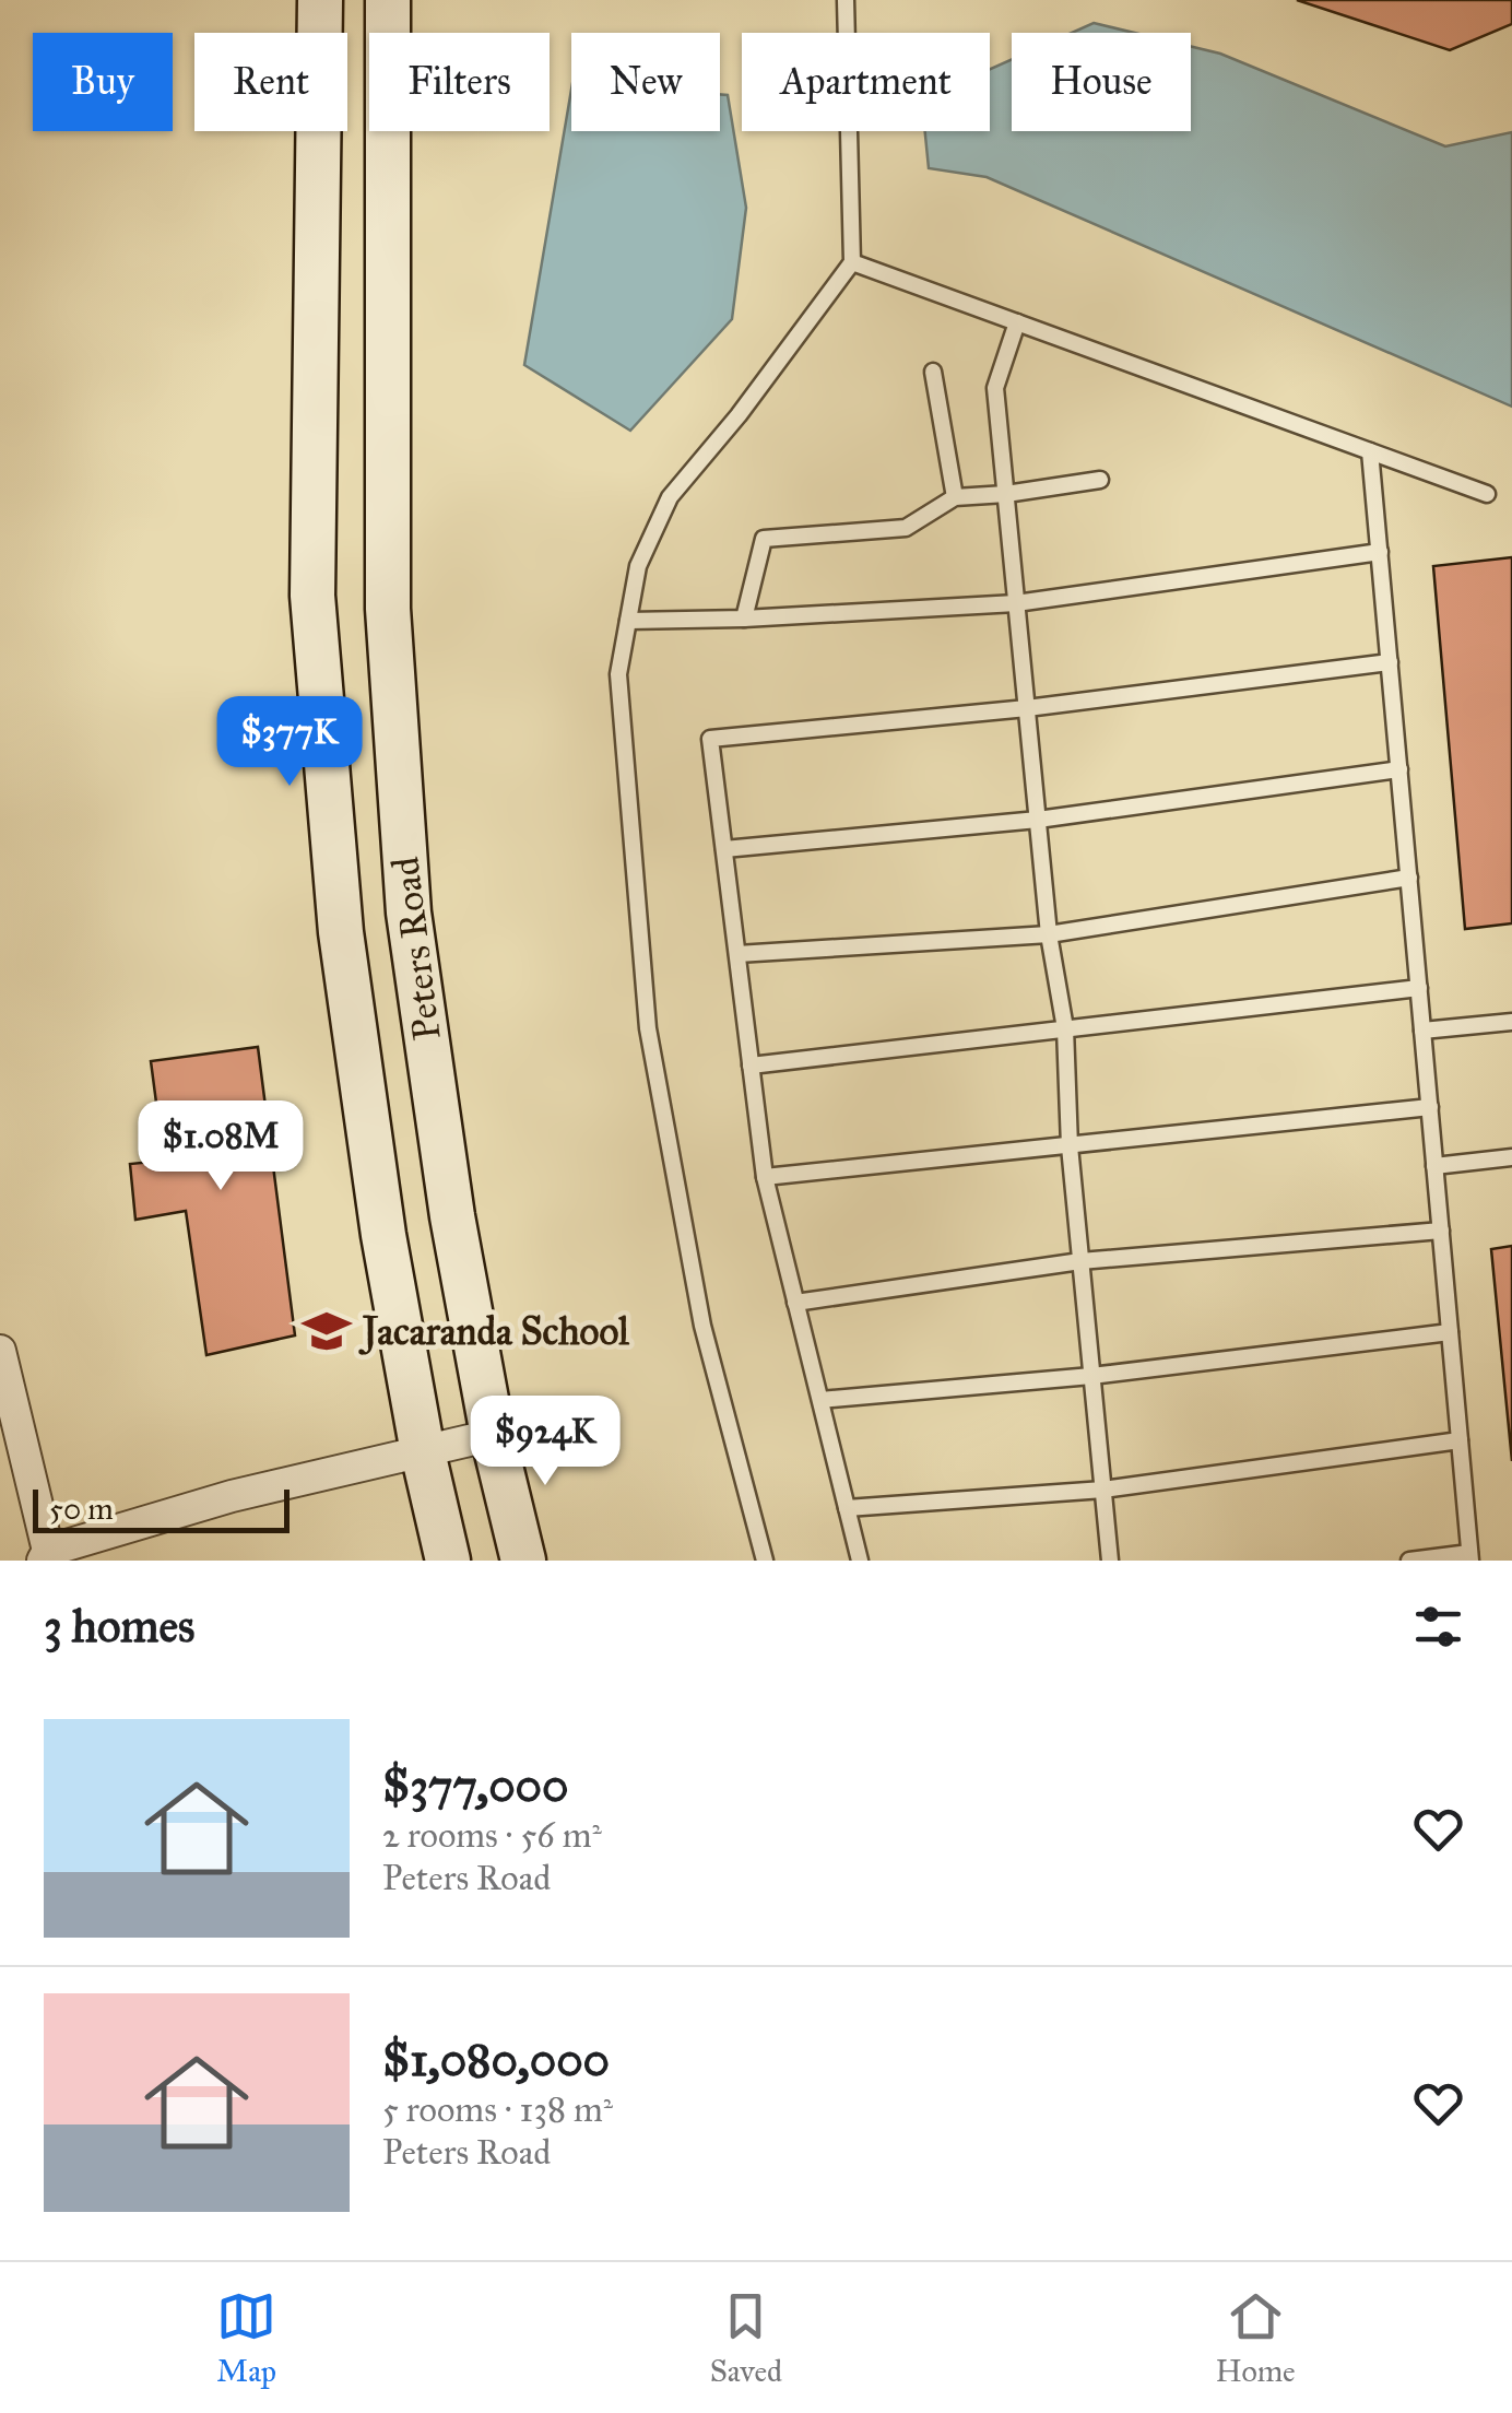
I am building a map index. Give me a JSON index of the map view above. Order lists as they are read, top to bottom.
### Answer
{
  "streets": {
    "main road": ["Peters Road"]
  },
  "places": {
    "school or university": ["Jacaranda School"]
  },
  "scale_bar": "50 m",
  "page": {
    "chip": [
      "Buy",
      "Rent",
      "Filters",
      "New",
      "Apartment",
      "House"
    ],
    "price": ["$377K", "$1.08M", "$924K"],
    "scale": "50 m",
    "heading": "3 homes",
    "list": [
      {
        "name": "$377,000",
        "note": "2 rooms · 56 m² · Peters Road"
      },
      {
        "name": "$1,080,000",
        "note": "5 rooms · 138 m² · Peters Road"
      }
    ],
    "tabs": ["Map", "Saved", "Home"]
  }
}
